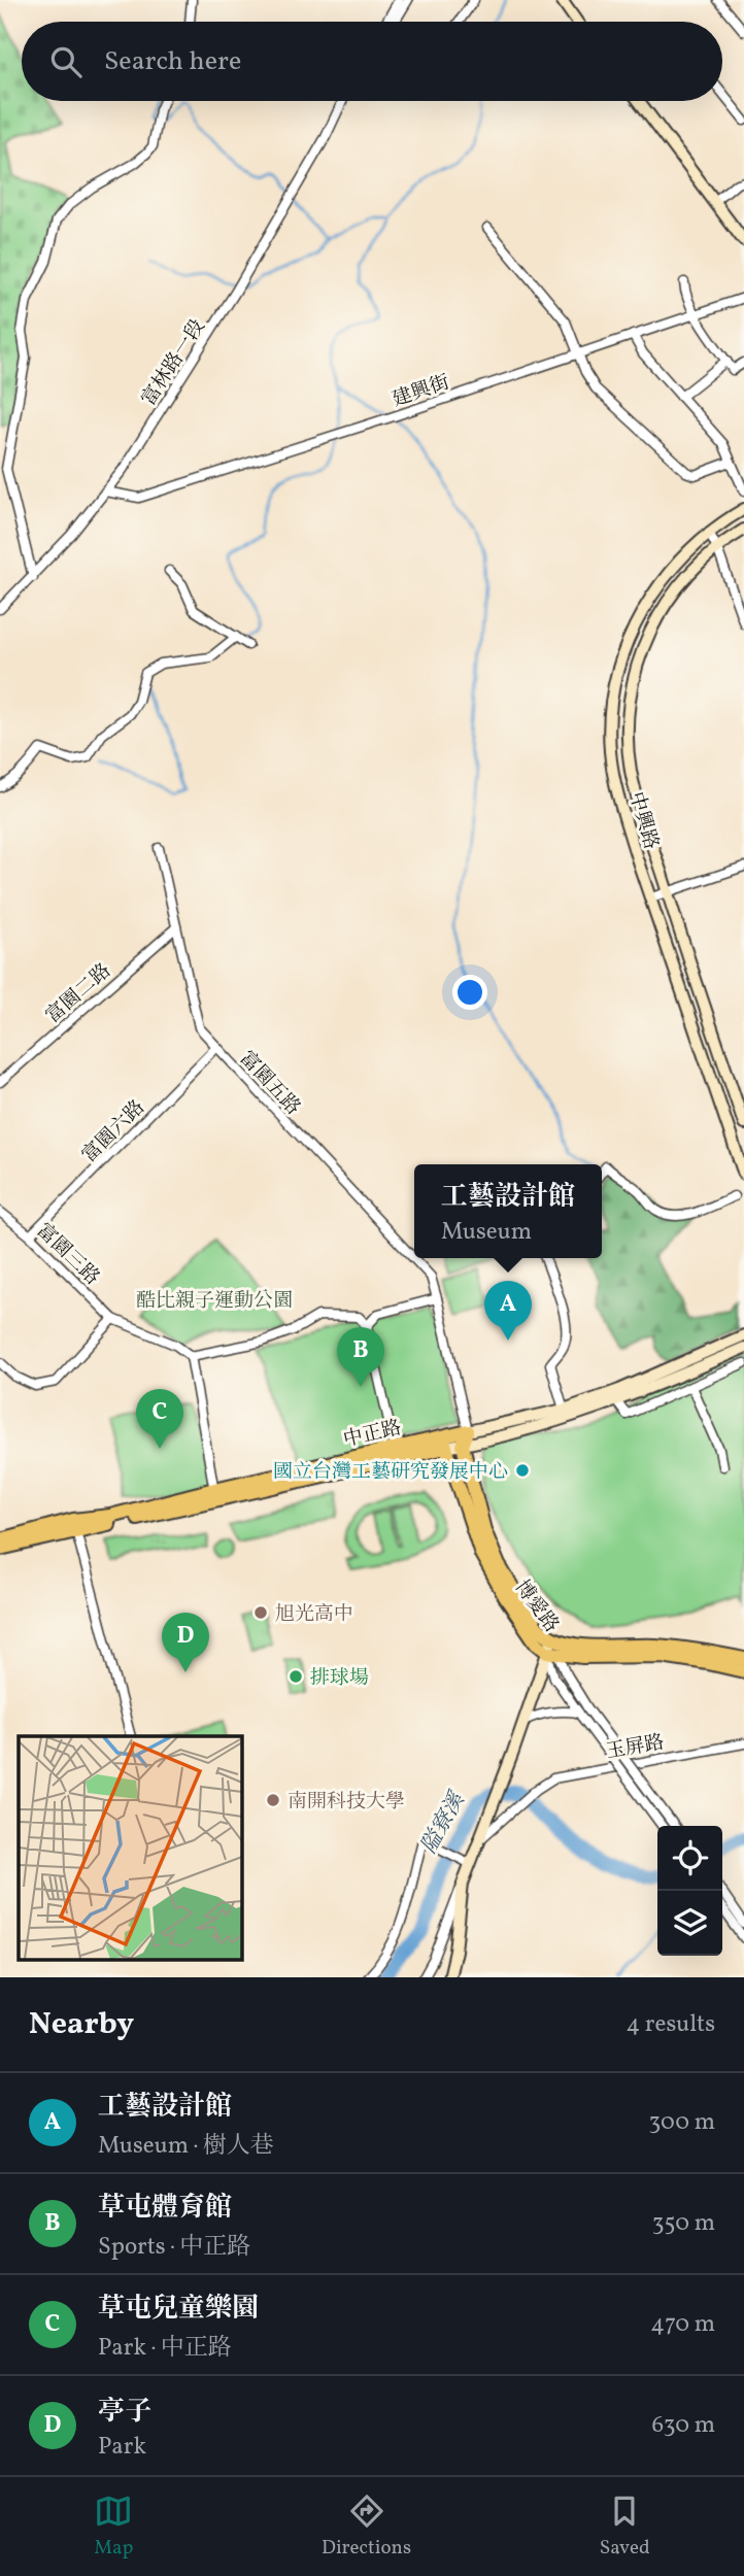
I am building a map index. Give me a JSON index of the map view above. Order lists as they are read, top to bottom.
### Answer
{
  "streets": {
    "main road": ["中正路", "博愛路"],
    "street": [
      "富林路一段",
      "建興街",
      "中興路",
      "富園二路",
      "富園五路",
      "富園六路",
      "富園三路",
      "玉屏路"
    ]
  },
  "crossings": [
    ["富林路一段", "建興街"],
    ["富園二路", "富園五路"],
    ["富園五路", "富園六路"],
    ["富園五路", "中正路"],
    ["富園六路", "富園三路"],
    ["中正路", "博愛路"]
  ],
  "water": ["隘寮溪"],
  "parks": ["酷比親子運動公園"],
  "places": [
    "國立台灣工藝研究發展中心",
    "旭光高中",
    "排球場",
    "南開科技大學"
  ],
  "page": {
    "search": "Search here",
    "popup": ["工藝設計館", "Museum"],
    "pins": [
      "A",
      "B",
      "C",
      "D"
    ],
    "heading": ["Nearby", "4 results"],
    "list": [
      {
        "mark": "A",
        "name": "工藝設計館",
        "note": "Museum · 樹人巷",
        "value": "300 m"
      },
      {
        "mark": "B",
        "name": "草屯體育館",
        "note": "Sports · 中正路",
        "value": "350 m"
      },
      {
        "mark": "C",
        "name": "草屯兒童樂園",
        "note": "Park · 中正路",
        "value": "470 m"
      },
      {
        "mark": "D",
        "name": "亭子",
        "note": "Park",
        "value": "630 m"
      }
    ],
    "nav": ["Map", "Directions", "Saved"]
  }
}
